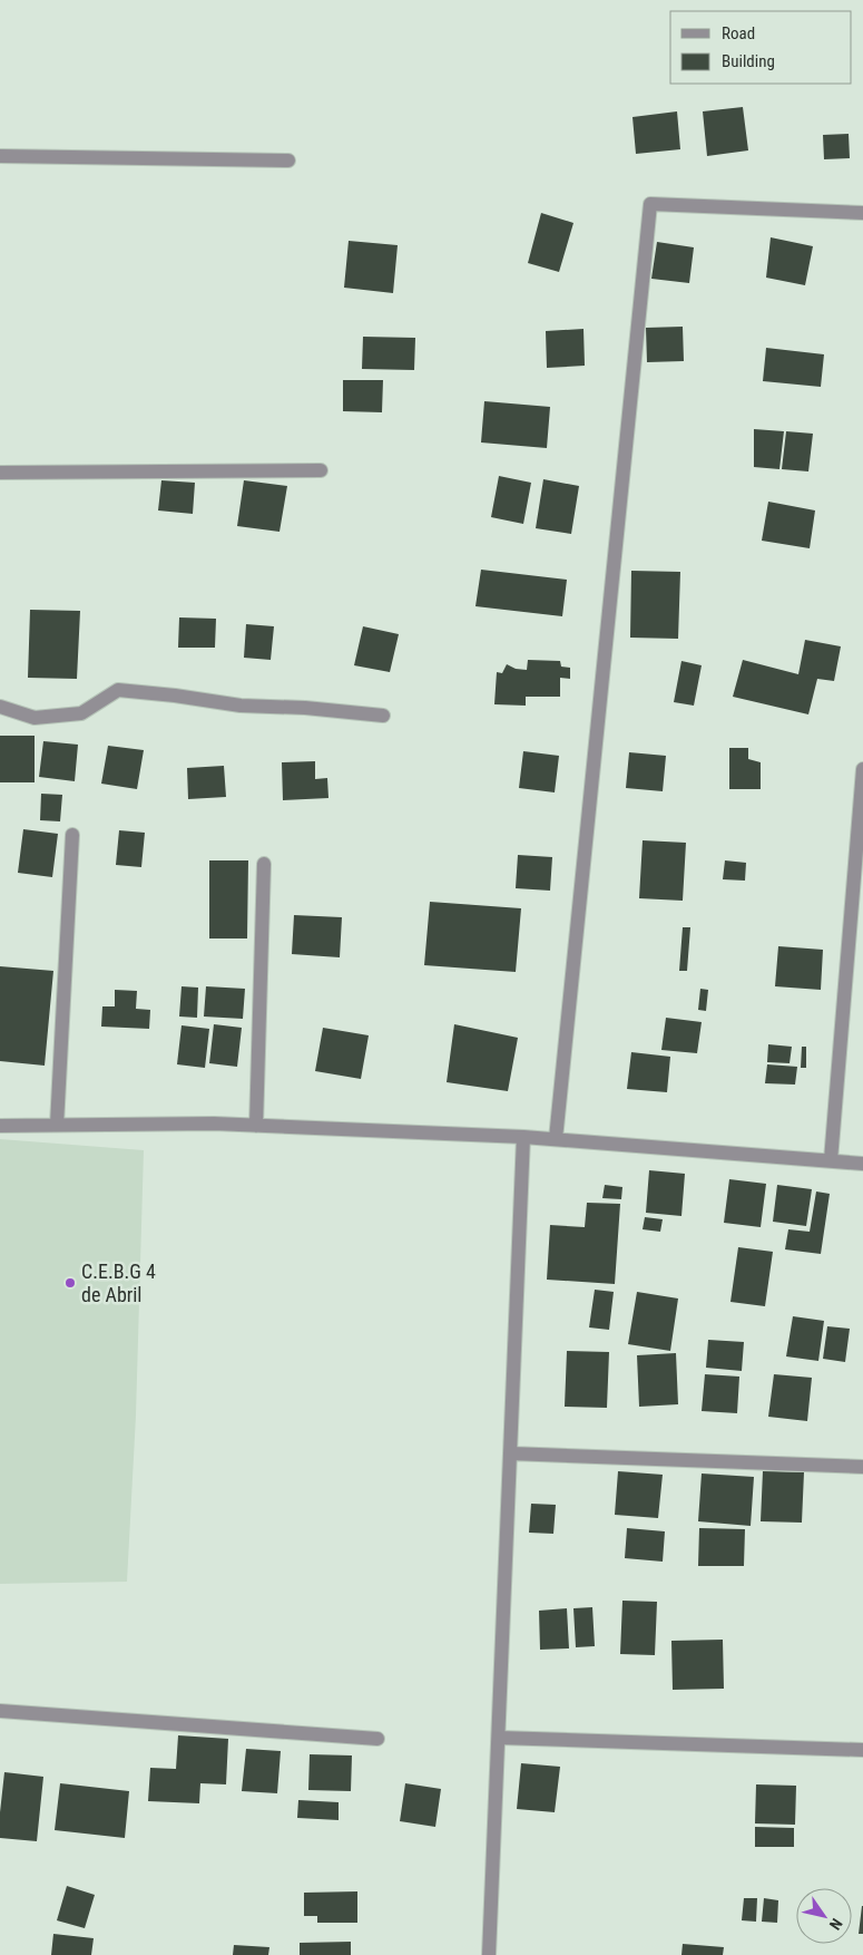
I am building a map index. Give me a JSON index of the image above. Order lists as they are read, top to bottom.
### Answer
{
  "places": ["C.E.B.G 4 de Abril"],
  "legend": ["Road", "Building"],
  "north": "bottom right"
}
